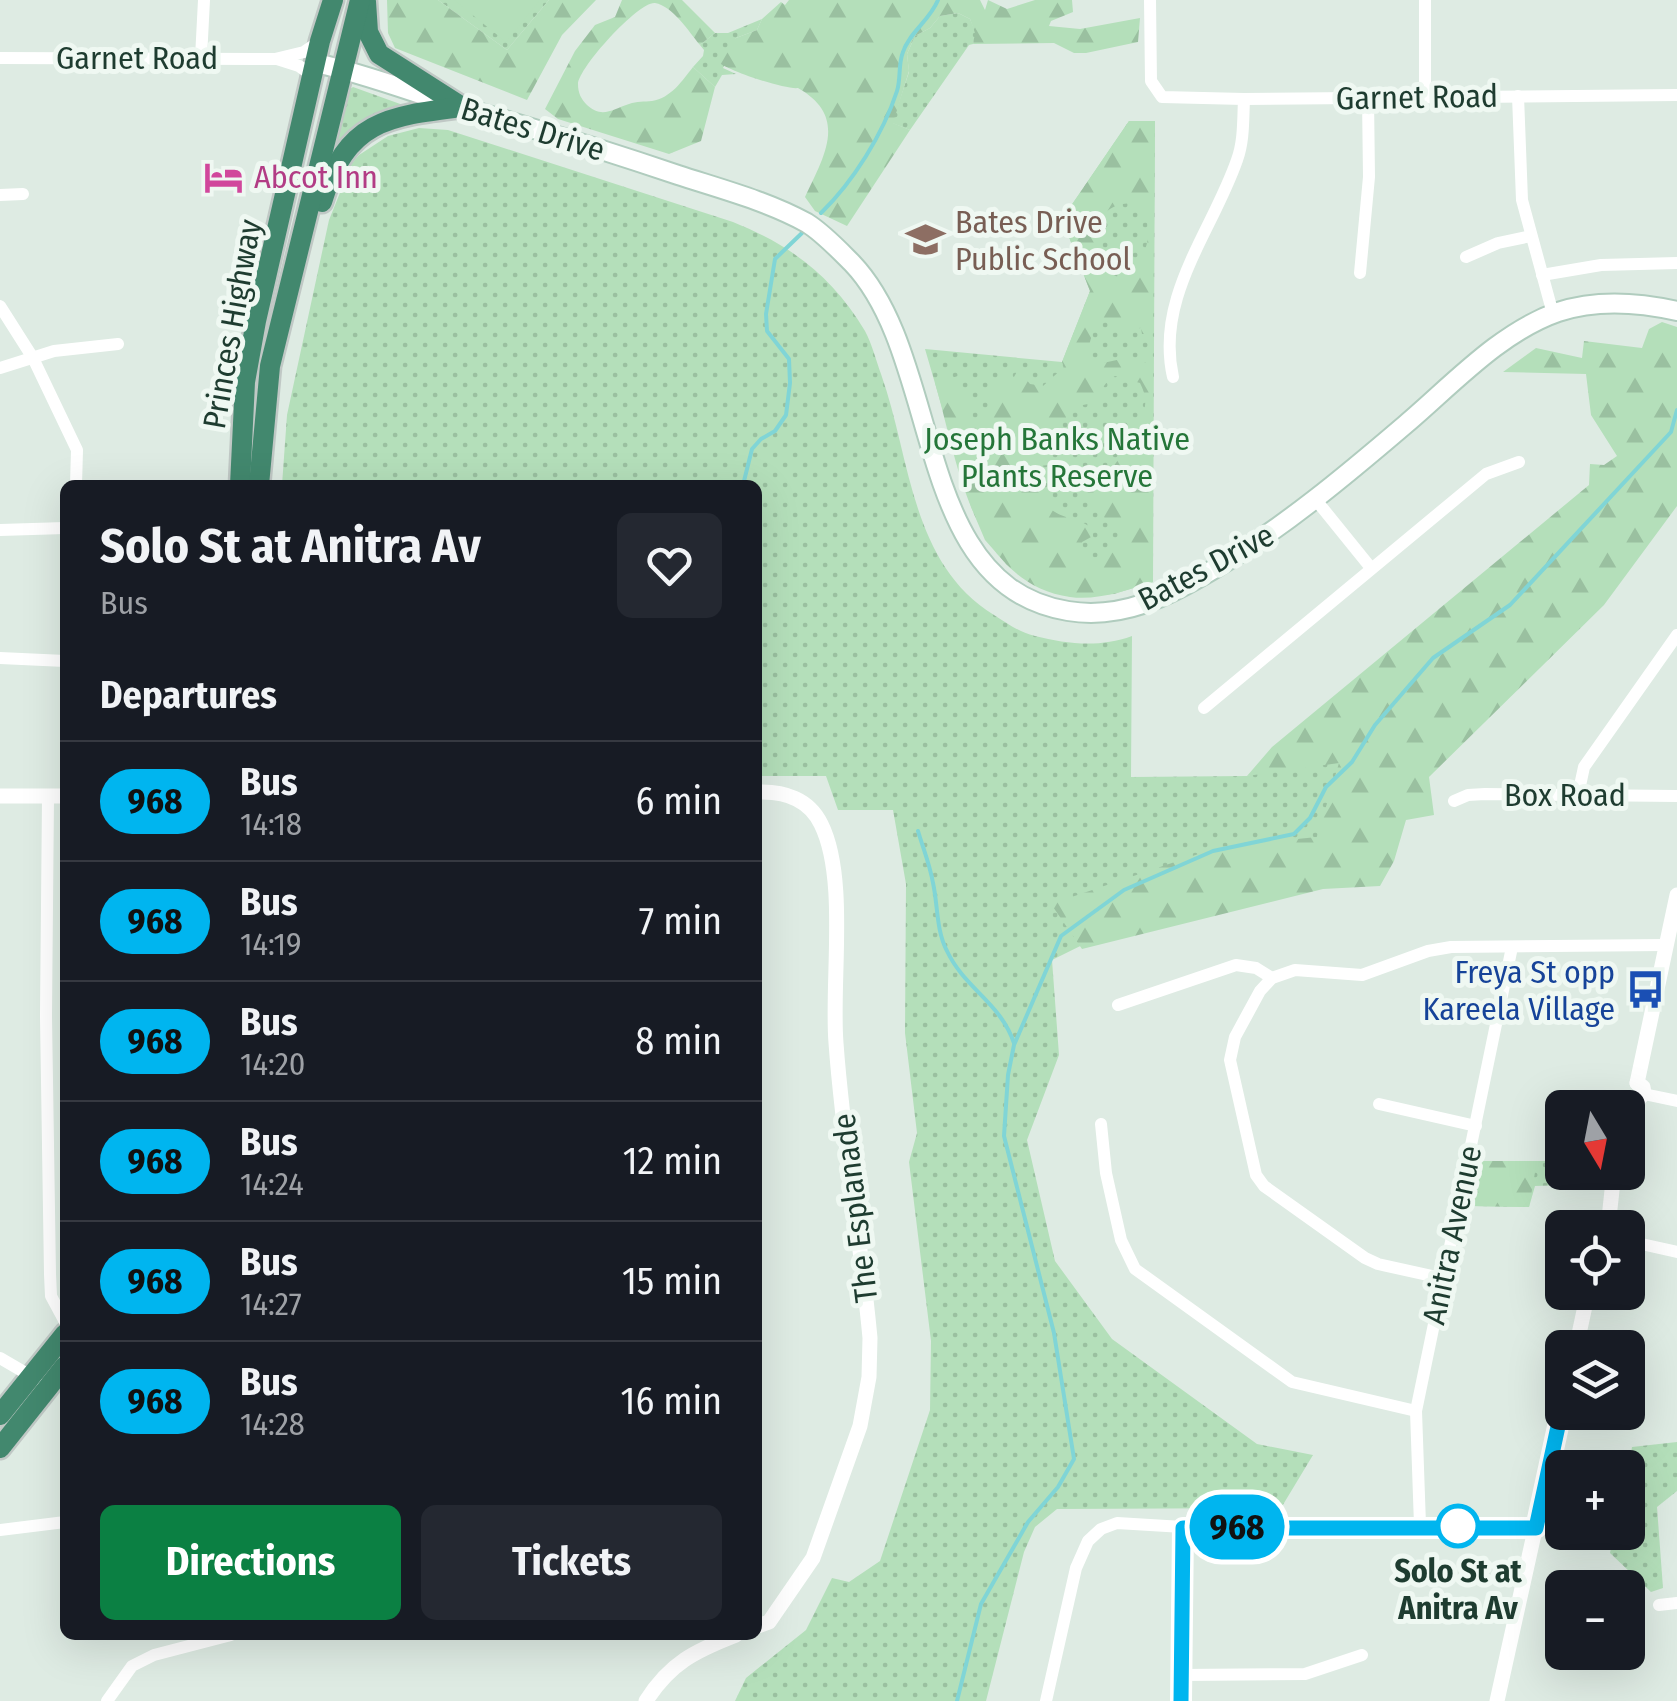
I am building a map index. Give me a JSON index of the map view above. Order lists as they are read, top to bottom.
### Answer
{
  "streets": {
    "highway": ["Princes Highway"],
    "main road": ["Bates Drive"],
    "street": [
      "Garnet Road",
      "Box Road",
      "The Esplanade",
      "Anitra Avenue"
    ]
  },
  "crossings": [
    ["Garnet Road", "Bates Drive"],
    ["Garnet Road", "Princes Highway"],
    ["Bates Drive", "Princes Highway"]
  ],
  "parks": ["Joseph Banks Native Plants Reserve"],
  "places": {
    "hotel": ["Abcot Inn"],
    "school or university": ["Bates Drive Public School"],
    "bus stop": ["Freya St opp Kareela Village"],
    "other": ["Solo St at Anitra Av"]
  },
  "lines": ["bus line 968"],
  "north": "bottom",
  "page": {
    "on_map": "968",
    "heading": [
      ["Solo St at Anitra Av", "Bus"],
      "Departures"
    ],
    "list": [
      {
        "mark": "968",
        "name": "Bus",
        "note": "14:18",
        "value": "6 min"
      },
      {
        "mark": "968",
        "name": "Bus",
        "note": "14:19",
        "value": "7 min"
      },
      {
        "mark": "968",
        "name": "Bus",
        "note": "14:20",
        "value": "8 min"
      },
      {
        "mark": "968",
        "name": "Bus",
        "note": "14:24",
        "value": "12 min"
      },
      {
        "mark": "968",
        "name": "Bus",
        "note": "14:27",
        "value": "15 min"
      },
      {
        "mark": "968",
        "name": "Bus",
        "note": "14:28",
        "value": "16 min"
      }
    ],
    "map_buttons": ["+", "−"],
    "buttons": ["Directions", "Tickets"]
  }
}
